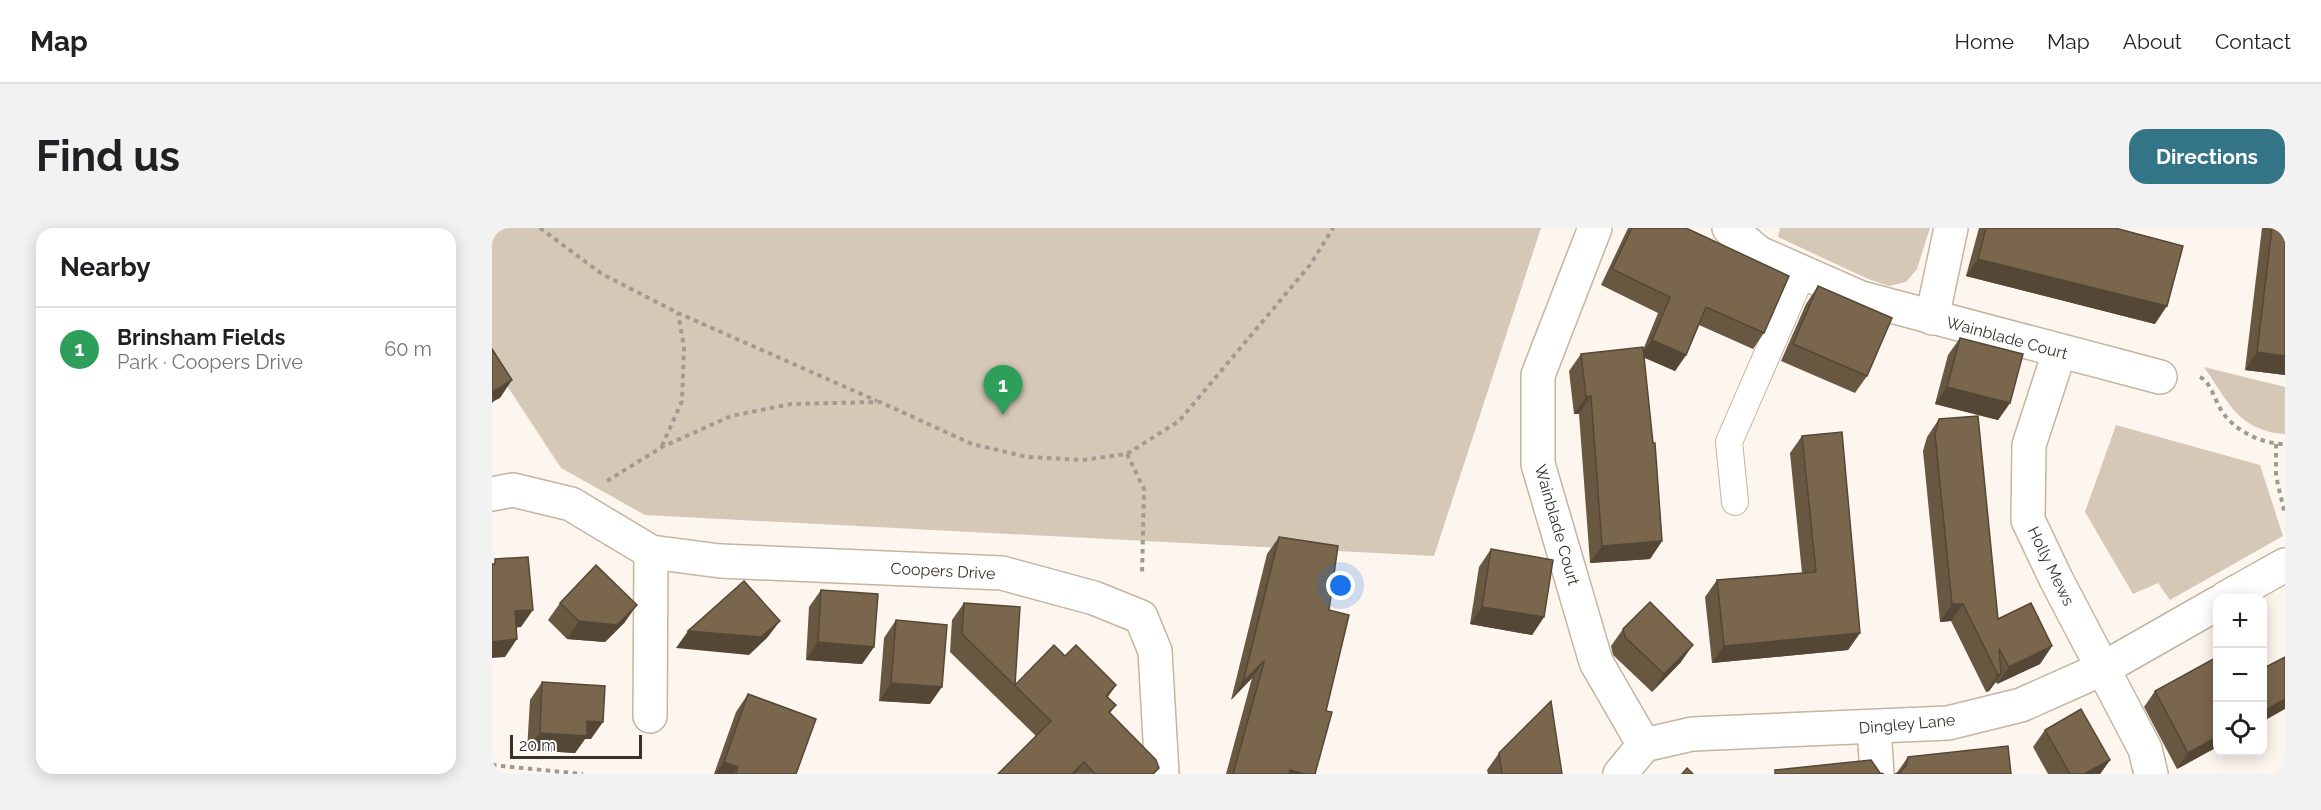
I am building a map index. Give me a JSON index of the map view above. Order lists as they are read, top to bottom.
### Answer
{
  "streets": {
    "street": [
      "Wainblade Court",
      "Holly Mews",
      "Coopers Drive",
      "Dingley Lane"
    ]
  },
  "crossings": [
    ["Wainblade Court", "Holly Mews"],
    ["Wainblade Court", "Dingley Lane"],
    ["Holly Mews", "Dingley Lane"]
  ],
  "scale_bar": "20 m",
  "page": {
    "header": "Map",
    "nav": [
      "Home",
      "Map",
      "About",
      "Contact"
    ],
    "buttons": "Directions",
    "title": "Find us",
    "heading": "Nearby",
    "list": [
      {
        "mark": "1",
        "name": "Brinsham Fields",
        "note": "Park · Coopers Drive",
        "value": "60 m"
      }
    ],
    "pins": "1",
    "map_buttons": ["+", "−"],
    "scale": "20 m"
  }
}
